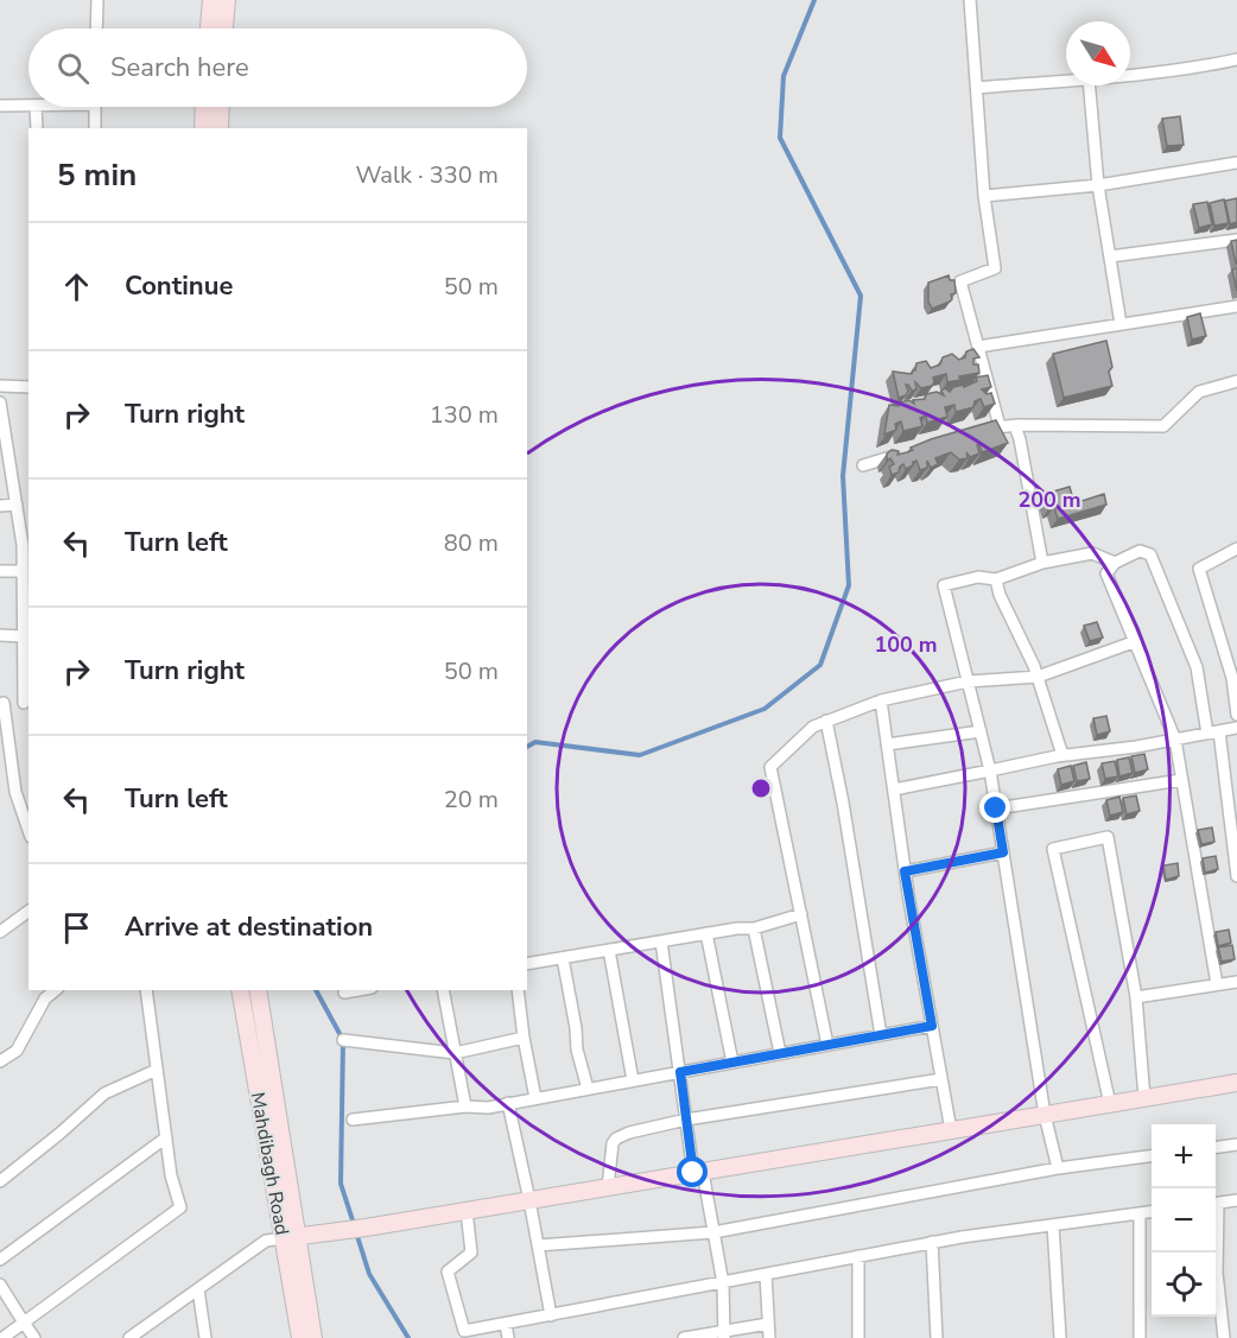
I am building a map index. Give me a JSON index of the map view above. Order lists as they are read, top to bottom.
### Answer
{
  "streets": {
    "street": ["Mahdibagh Road"]
  },
  "north": "bottom right",
  "page": {
    "search": "Search here",
    "heading": ["5 min", "Walk · 330 m"],
    "list": [
      ["Continue", "50 m"],
      ["Turn right", "130 m"],
      ["Turn left", "80 m"],
      ["Turn right", "50 m"],
      ["Turn left", "20 m"],
      "Arrive at destination"
    ],
    "map_buttons": ["+", "−"]
  },
  "rings": ["200 m", "100 m"]
}
